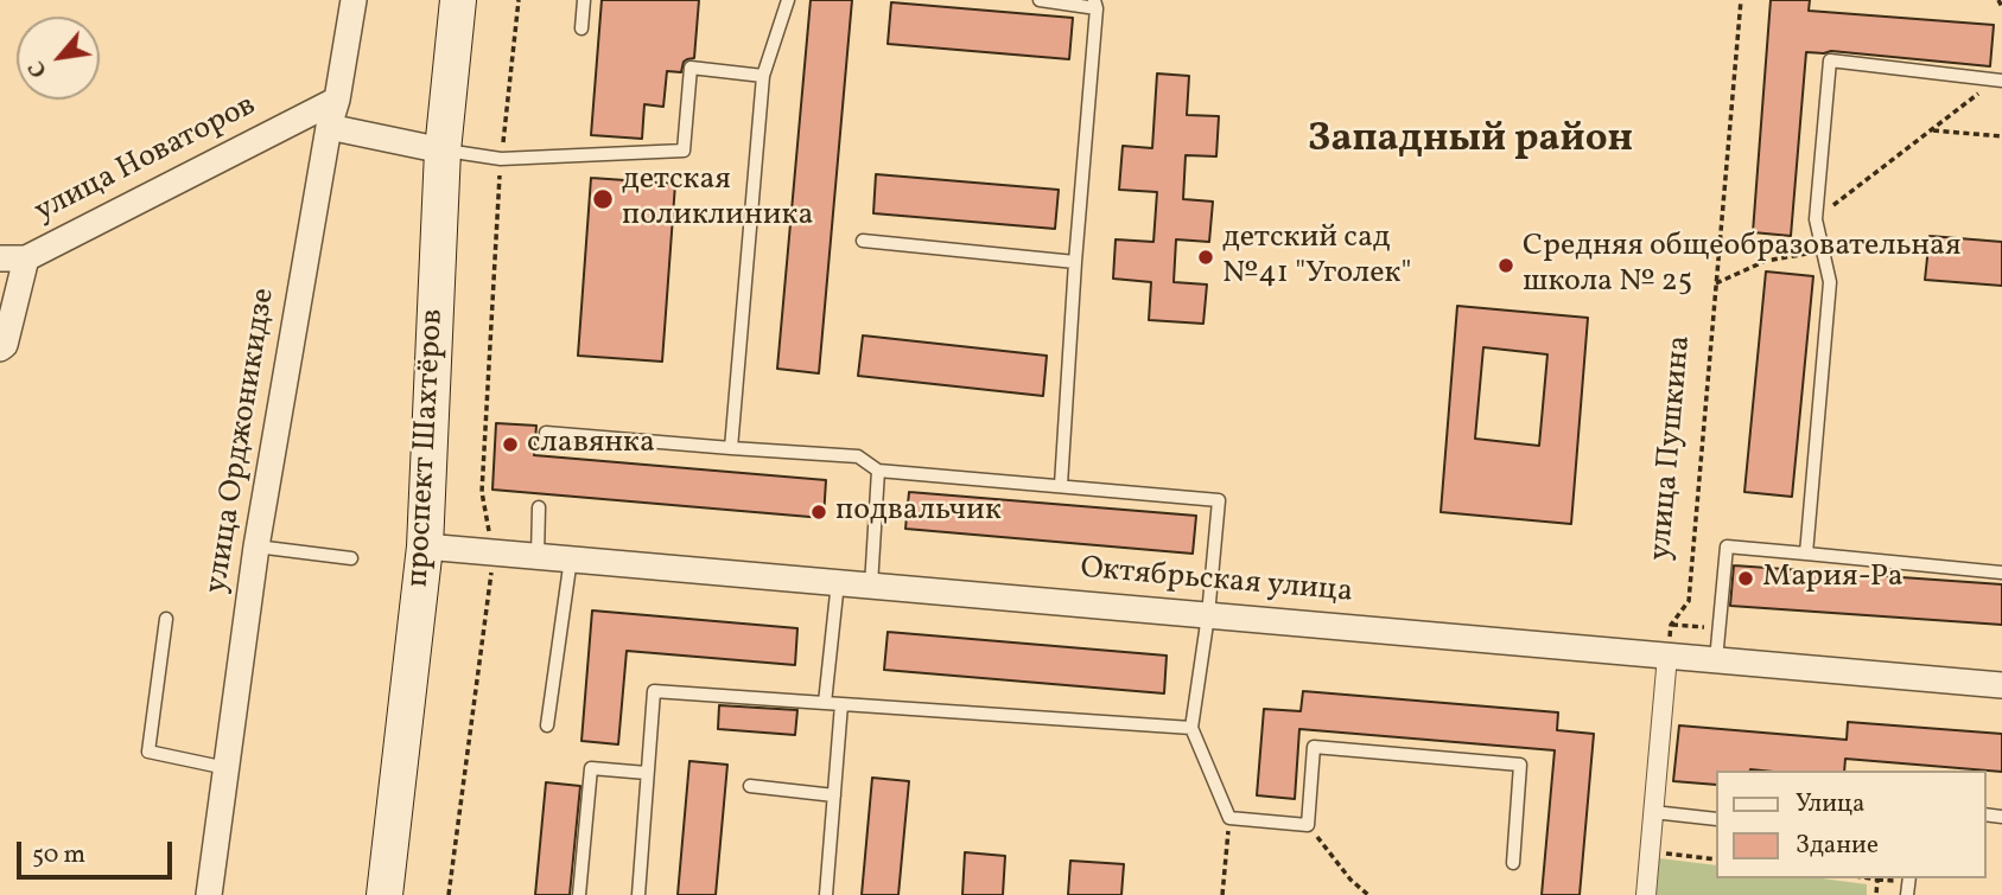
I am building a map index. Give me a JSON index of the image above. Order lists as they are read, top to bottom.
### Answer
{
  "streets": {
    "main road": ["проспект Шахтёров"],
    "street": ["улица Новаторов", "улица Орджоникидзе", "Октябрьская улица"],
    "path": ["улица Пушкина"]
  },
  "crossings": [
    ["улица Новаторов", "улица Орджоникидзе"],
    ["проспект Шахтёров", "Октябрьская улица"],
    ["улица Пушкина", "Октябрьская улица"]
  ],
  "districts": ["Западный район"],
  "places": [
    "детская поликлиника",
    "детский сад №41 \"Уголек\"",
    "Средняя общеобразовательная школа № 25",
    "славянка",
    "подвальчик",
    "Мария-Ра"
  ],
  "legend": ["Улица", "Здание"],
  "scale_bar": "50 m",
  "north": "bottom left"
}
